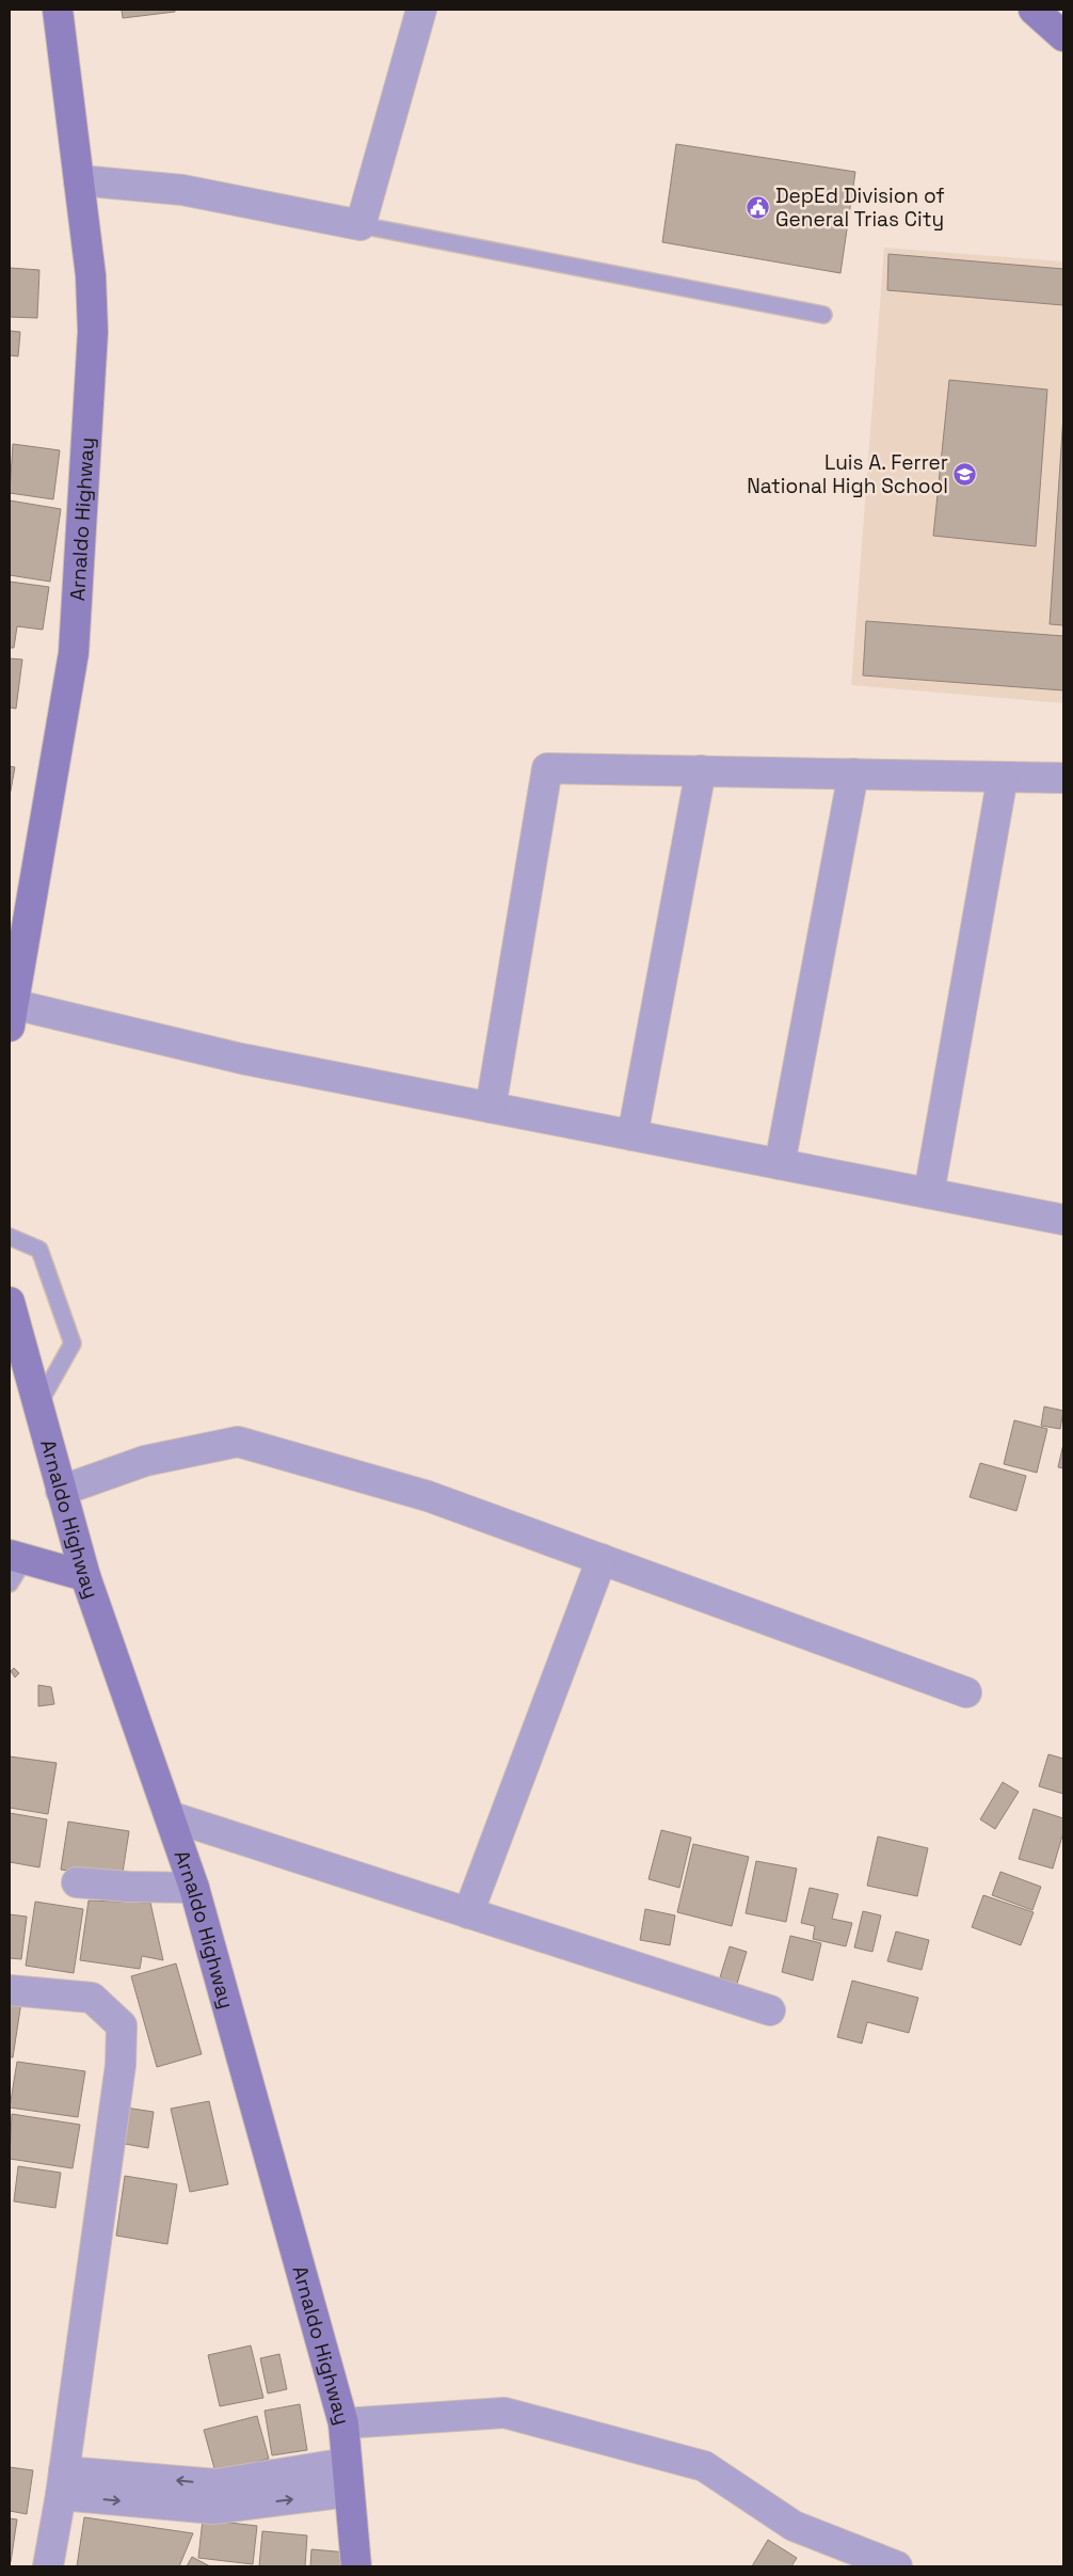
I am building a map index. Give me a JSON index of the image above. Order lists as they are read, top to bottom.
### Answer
{
  "streets": {
    "main road": ["Arnaldo Highway"]
  },
  "places": {
    "public building": ["DepEd Division of General Trias City"],
    "school or university": ["Luis A. Ferrer National High School"]
  }
}
